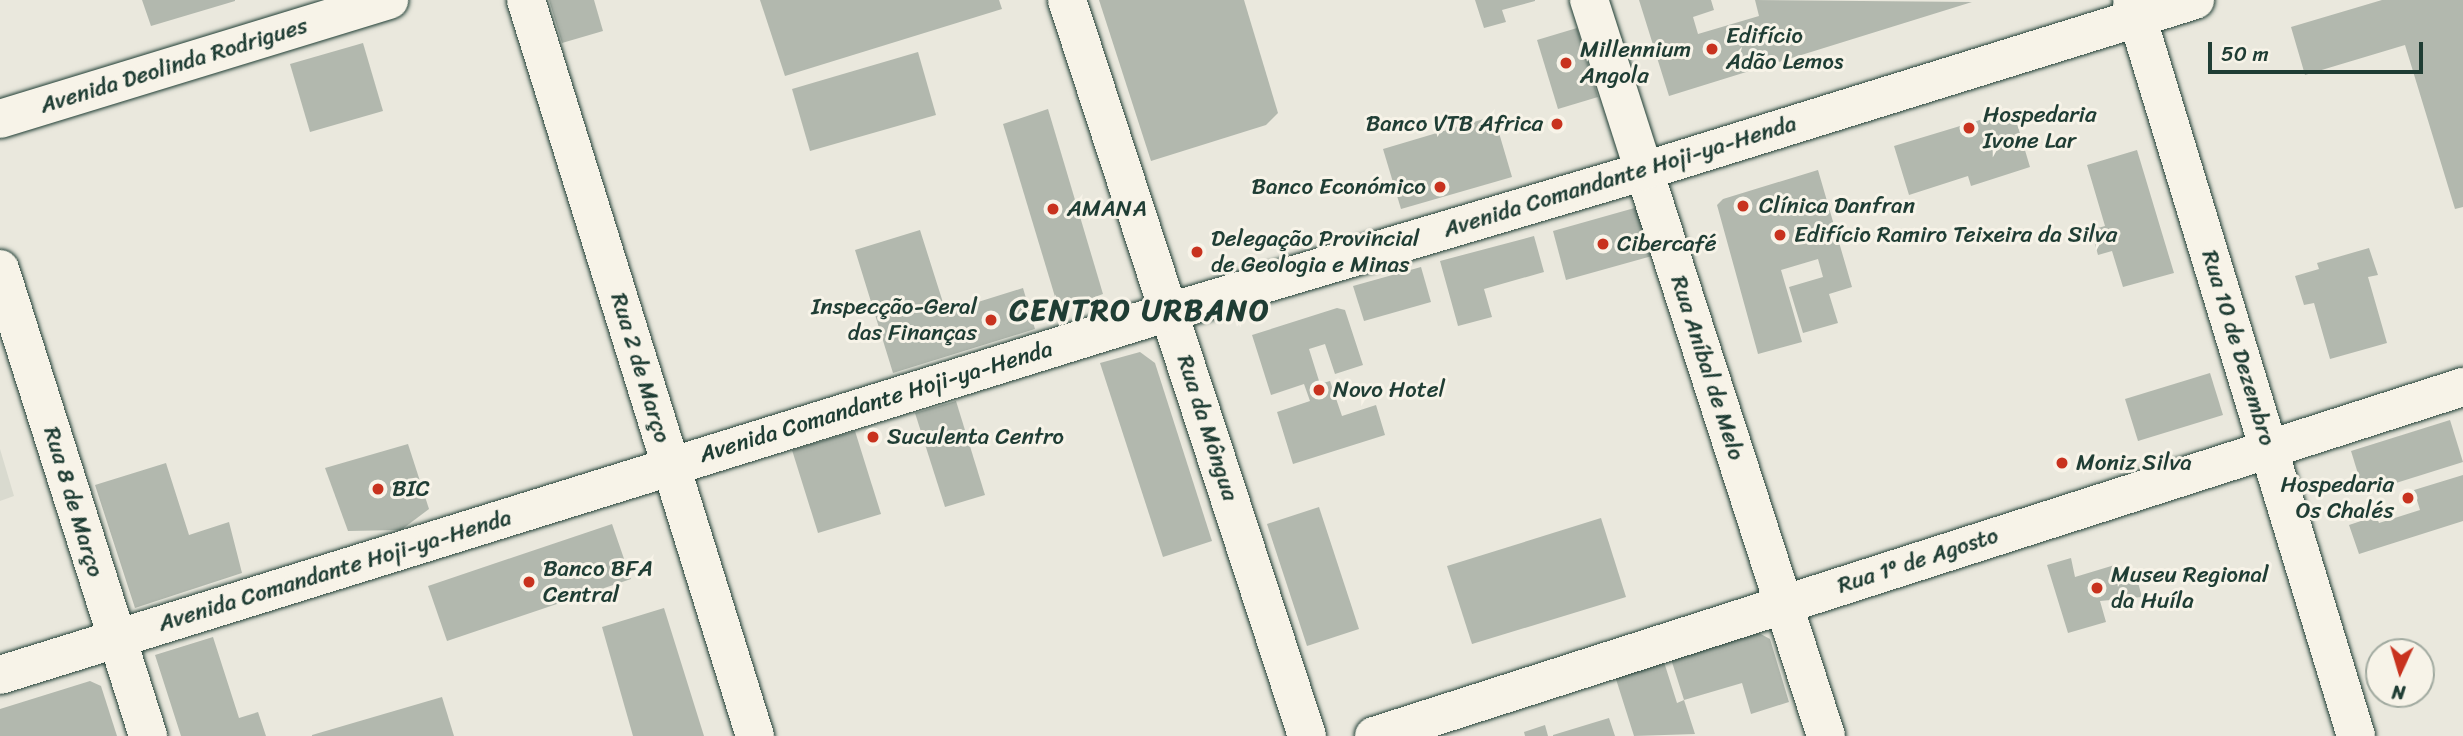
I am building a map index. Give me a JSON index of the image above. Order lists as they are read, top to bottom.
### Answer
{
  "streets": {
    "street": [
      "Avenida Deolinda Rodrigues",
      "Avenida Comandante Hoji-ya-Henda",
      "Rua 10 de Dezembro",
      "Rua 2 de Março",
      "Rua Aníbal de Melo",
      "Rua da Môngua",
      "Rua 8 de Março",
      "Rua 1º de Agosto"
    ]
  },
  "crossings": [
    ["Avenida Comandante Hoji-ya-Henda", "Rua 10 de Dezembro"],
    ["Avenida Comandante Hoji-ya-Henda", "Rua 2 de Março"],
    ["Avenida Comandante Hoji-ya-Henda", "Rua Aníbal de Melo"],
    ["Avenida Comandante Hoji-ya-Henda", "Rua da Môngua"],
    ["Avenida Comandante Hoji-ya-Henda", "Rua 8 de Março"],
    ["Rua 10 de Dezembro", "Rua 1º de Agosto"],
    ["Rua Aníbal de Melo", "Rua 1º de Agosto"]
  ],
  "districts": ["CENTRO URBANO"],
  "places": [
    "Edifício Adão Lemos",
    "Millennium Angola",
    "Banco VTB Africa",
    "Hospedaria Ivone Lar",
    "Banco Económico",
    "Clínica Danfran",
    "AMANA",
    "Edifício Ramiro Teixeira da Silva",
    "Cibercafé",
    "Delegação Provincial de Geologia e Minas",
    "Inspecção-Geral das Finanças",
    "Novo Hotel",
    "Suculenta Centro",
    "Moniz Silva",
    "BIC",
    "Hospedaria Os Chalés",
    "Banco BFA Central",
    "Museu Regional da Huíla"
  ],
  "scale_bar": "50 m",
  "north": "bottom"
}
